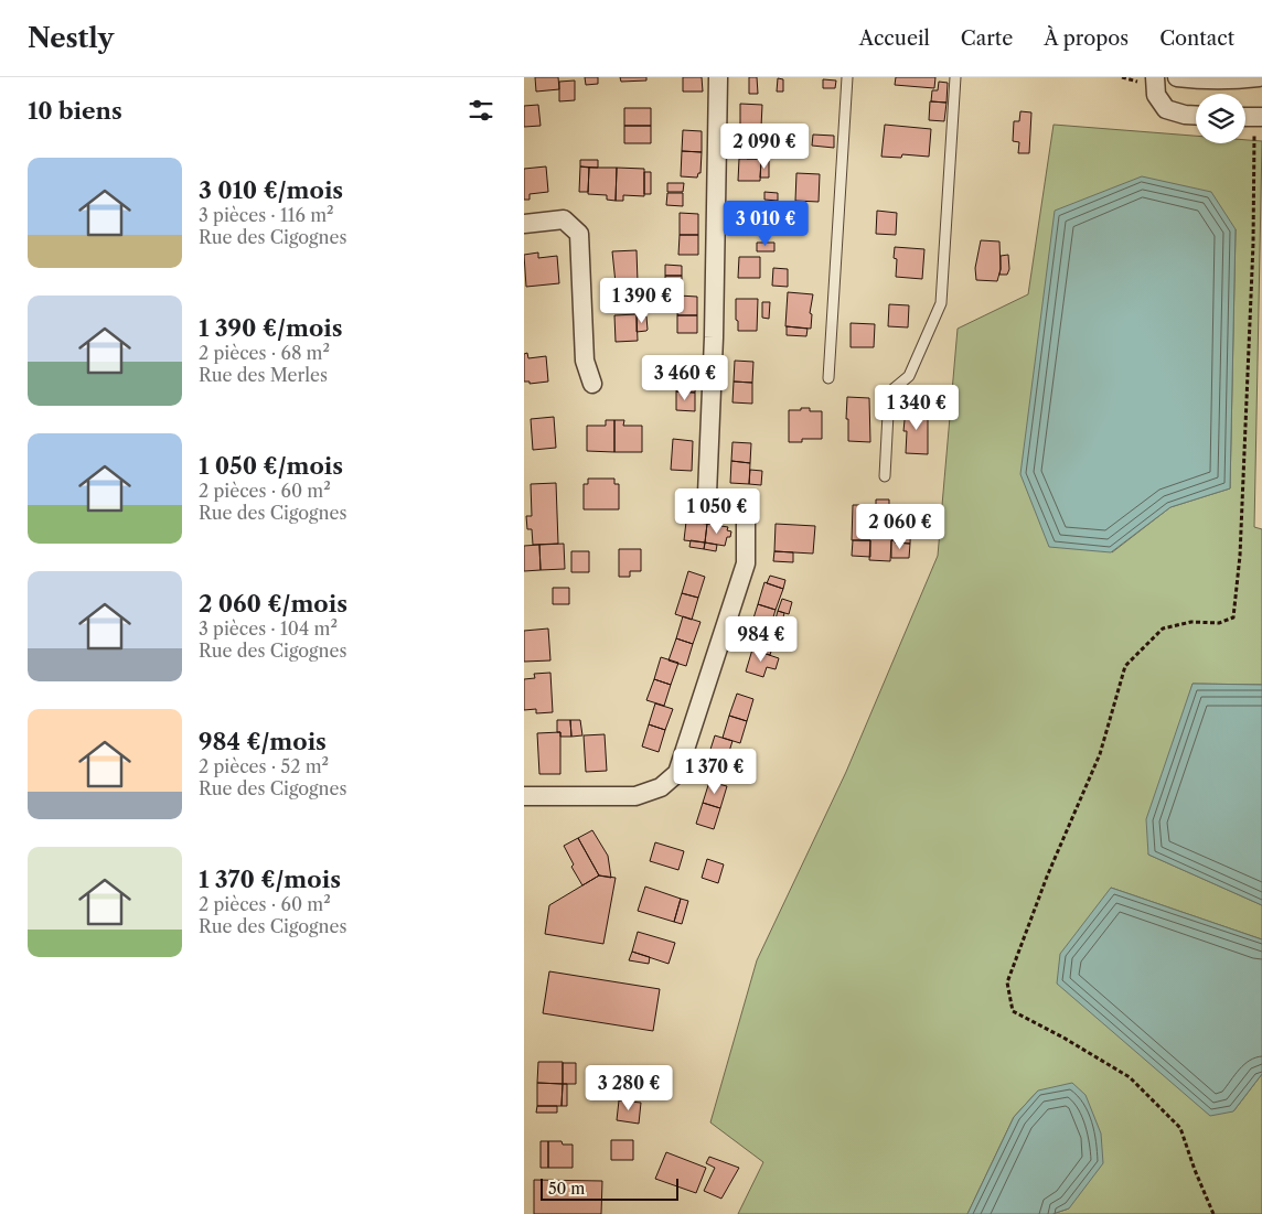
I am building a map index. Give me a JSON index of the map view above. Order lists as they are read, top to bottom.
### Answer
{
  "scale_bar": "50 m",
  "page": {
    "header": "Nestly",
    "nav": [
      "Accueil",
      "Carte",
      "À propos",
      "Contact"
    ],
    "heading": "10 biens",
    "price": [
      "2 090 €",
      "3 010 €",
      "1 390 €",
      "3 460 €",
      "1 340 €",
      "1 050 €",
      "2 060 €",
      "984 €",
      "1 370 €",
      "3 280 €"
    ],
    "list": [
      {
        "name": "3 010 €/mois",
        "note": "3 pièces · 116 m² · Rue des Cigognes"
      },
      {
        "name": "1 390 €/mois",
        "note": "2 pièces · 68 m² · Rue des Merles"
      },
      {
        "name": "1 050 €/mois",
        "note": "2 pièces · 60 m² · Rue des Cigognes"
      },
      {
        "name": "2 060 €/mois",
        "note": "3 pièces · 104 m² · Rue des Cigognes"
      },
      {
        "name": "984 €/mois",
        "note": "2 pièces · 52 m² · Rue des Cigognes"
      },
      {
        "name": "1 370 €/mois",
        "note": "2 pièces · 60 m² · Rue des Cigognes"
      }
    ],
    "scale": "50 m"
  }
}
